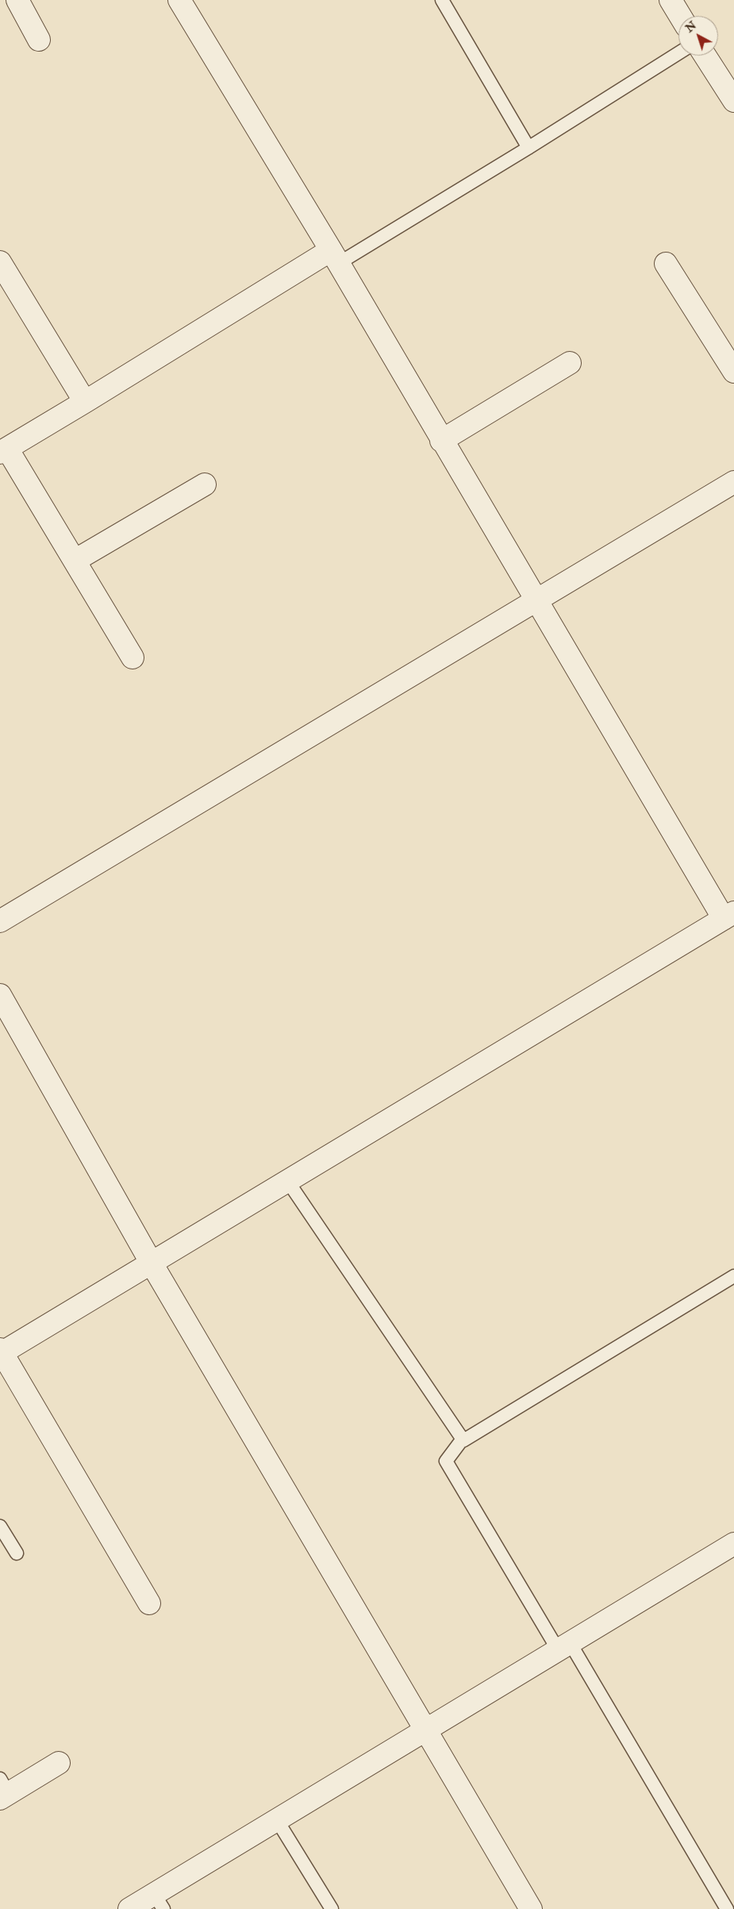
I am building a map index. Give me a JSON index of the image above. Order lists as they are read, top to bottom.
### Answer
{
  "north": "top left"
}
